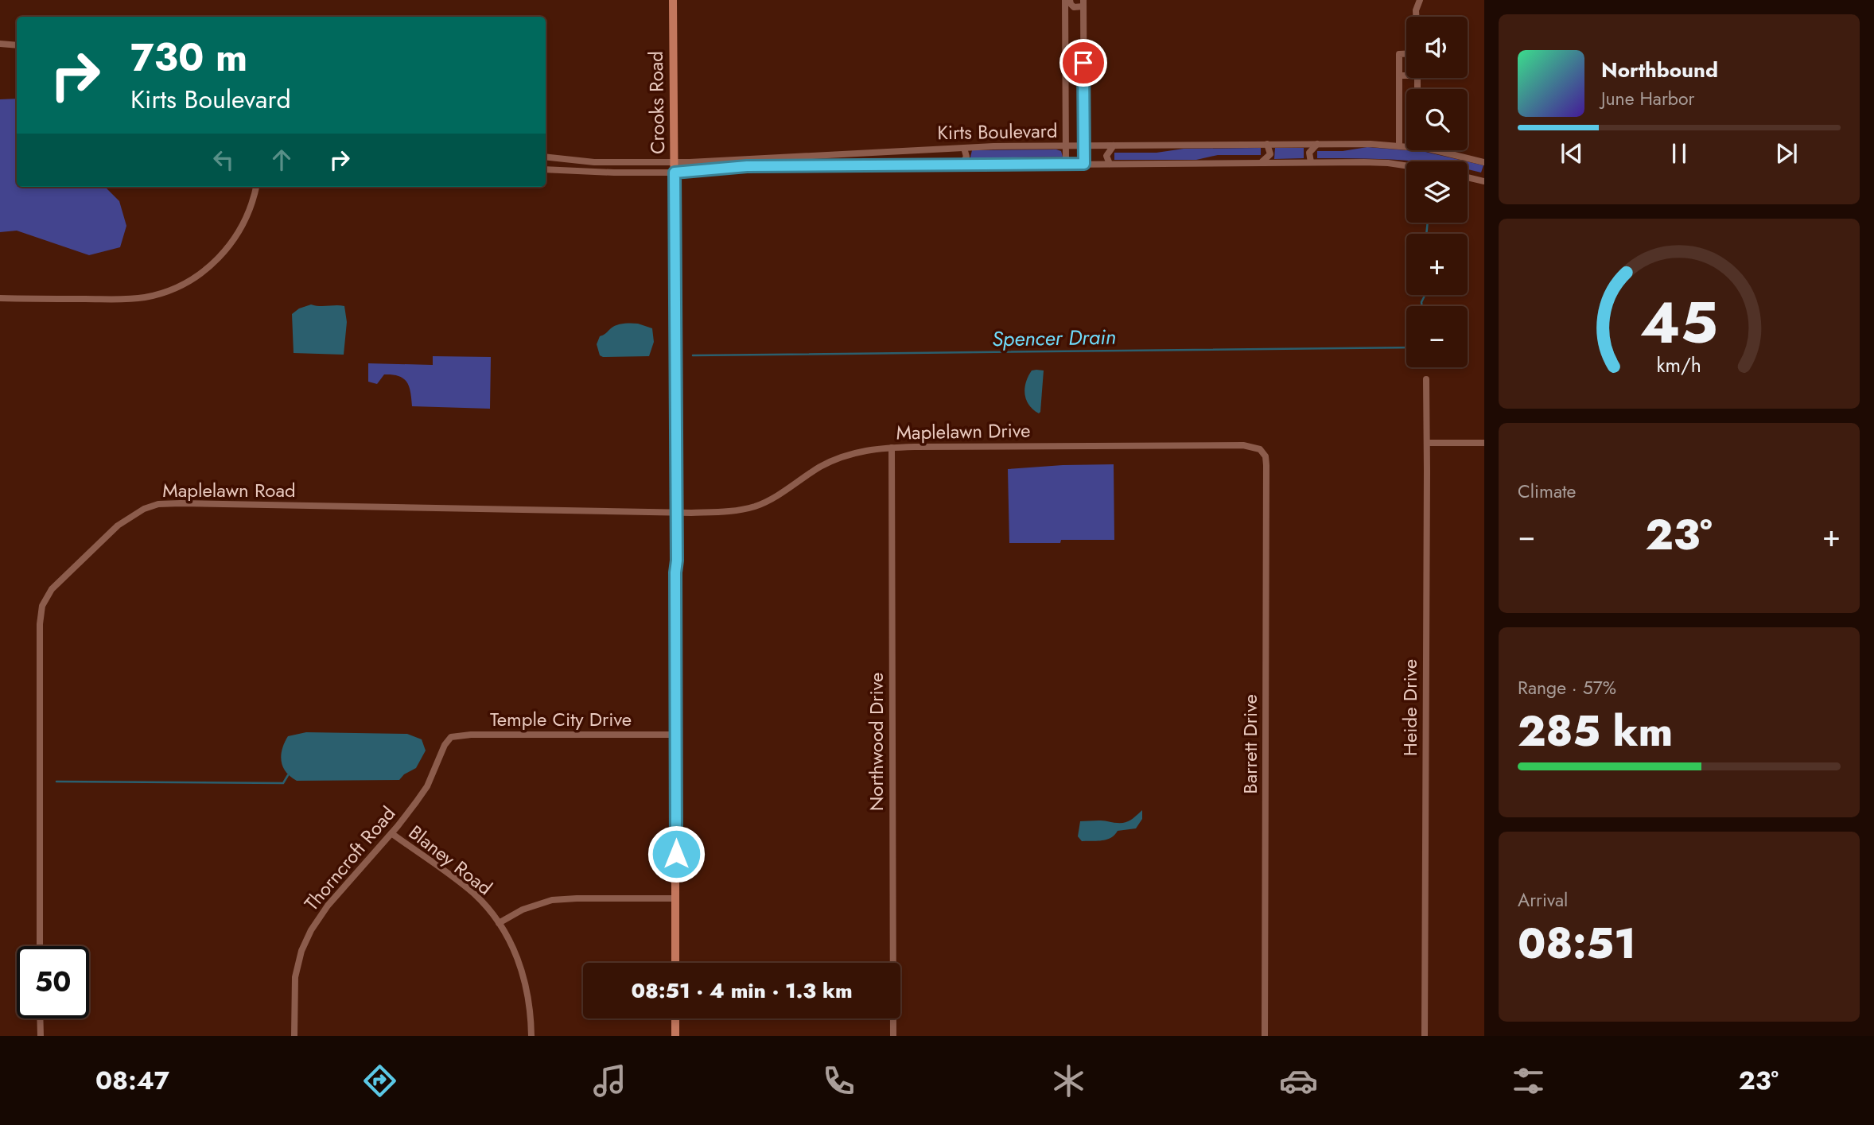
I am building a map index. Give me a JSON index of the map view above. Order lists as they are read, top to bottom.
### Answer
{
  "streets": {
    "main road": ["Crooks Road"],
    "street": [
      "Kirts Boulevard",
      "Maplelawn Drive",
      "Maplelawn Road",
      "Heide Drive",
      "Temple City Drive",
      "Northwood Drive",
      "Barrett Drive",
      "Thorncroft Road",
      "Blaney Road"
    ]
  },
  "crossings": [
    ["Crooks Road", "Kirts Boulevard"],
    ["Crooks Road", "Maplelawn Drive"],
    ["Crooks Road", "Maplelawn Road"],
    ["Crooks Road", "Temple City Drive"],
    ["Maplelawn Drive", "Maplelawn Road"],
    ["Maplelawn Drive", "Northwood Drive"],
    ["Maplelawn Drive", "Barrett Drive"],
    ["Temple City Drive", "Thorncroft Road"],
    ["Thorncroft Road", "Blaney Road"]
  ],
  "water": ["Spencer Drain"],
  "page": {
    "map_buttons": ["+", "−"],
    "turn": ["730 m", "Kirts Boulevard"],
    "song": ["Northbound", "June Harbor"],
    "tile": [
      "Climate",
      ["Range · 57%", "285 km"],
      ["Arrival", "08:51"]
    ],
    "heat": ["−", "23°", "+"],
    "limit": "50",
    "trip": "08:51 · 4 min · 1.3 km",
    "tabs": ["08:47", "23°"],
    "gauge": ["45", "km/h"]
  }
}
